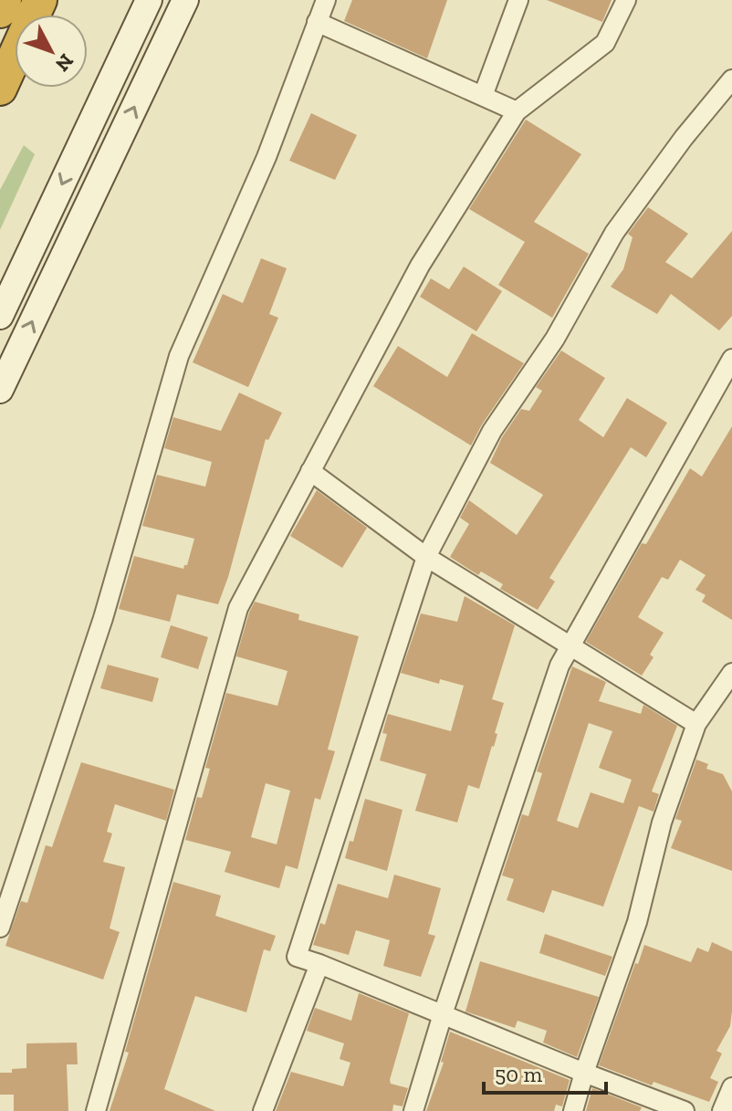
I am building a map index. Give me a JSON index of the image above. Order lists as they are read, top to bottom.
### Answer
{
  "scale_bar": "50 m",
  "north": "bottom right"
}
